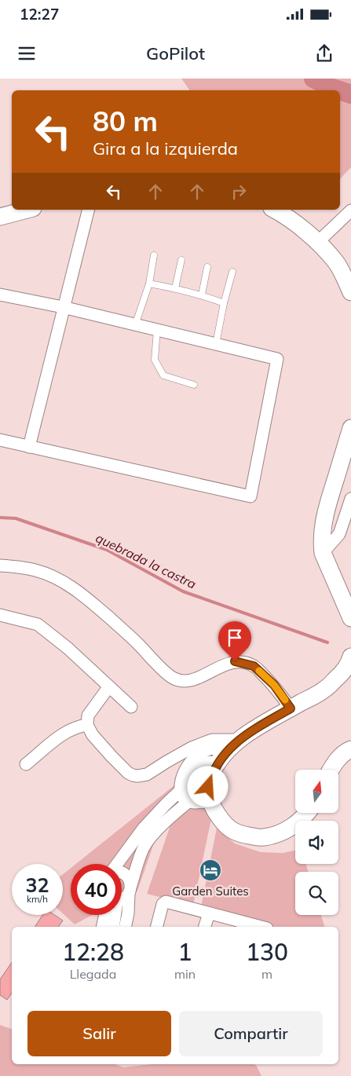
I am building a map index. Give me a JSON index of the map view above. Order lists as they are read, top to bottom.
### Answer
{
  "water": ["quebrada la castra"],
  "places": {
    "hotel": ["Garden Suites"]
  },
  "north": "top",
  "page": {
    "status": "12:27",
    "header": "GoPilot",
    "turn": ["80 m", "Gira a la izquierda"],
    "speed": "32 km/h",
    "limit": "40",
    "eta": [
      "12:28",
      "Llegada",
      "1",
      "min",
      "130",
      "m"
    ],
    "buttons": ["Salir", "Compartir"]
  }
}
